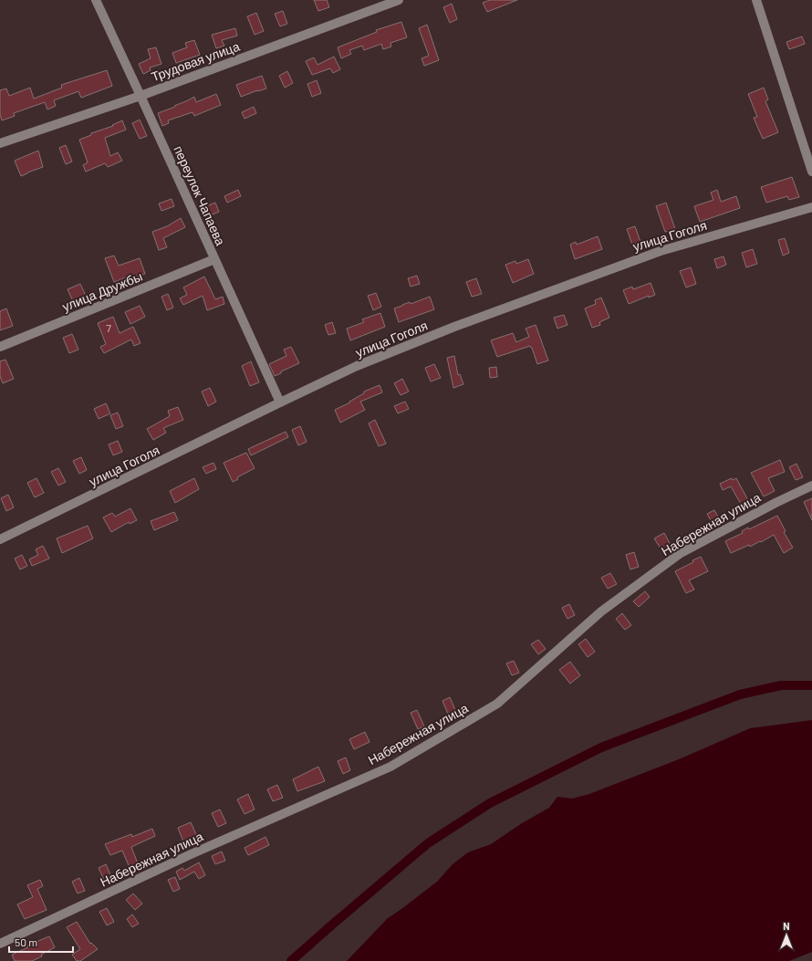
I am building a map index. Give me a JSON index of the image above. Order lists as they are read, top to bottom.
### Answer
{
  "streets": {
    "street": [
      "Трудовая улица",
      "переулок Чапаева",
      "улица Гоголя",
      "улица Дружбы",
      "Набережная улица"
    ]
  },
  "crossings": [
    ["Трудовая улица", "переулок Чапаева"],
    ["переулок Чапаева", "улица Гоголя"],
    ["переулок Чапаева", "улица Дружбы"]
  ],
  "house_numbers": ["7"],
  "scale_bar": "50 m",
  "north": "top"
}
